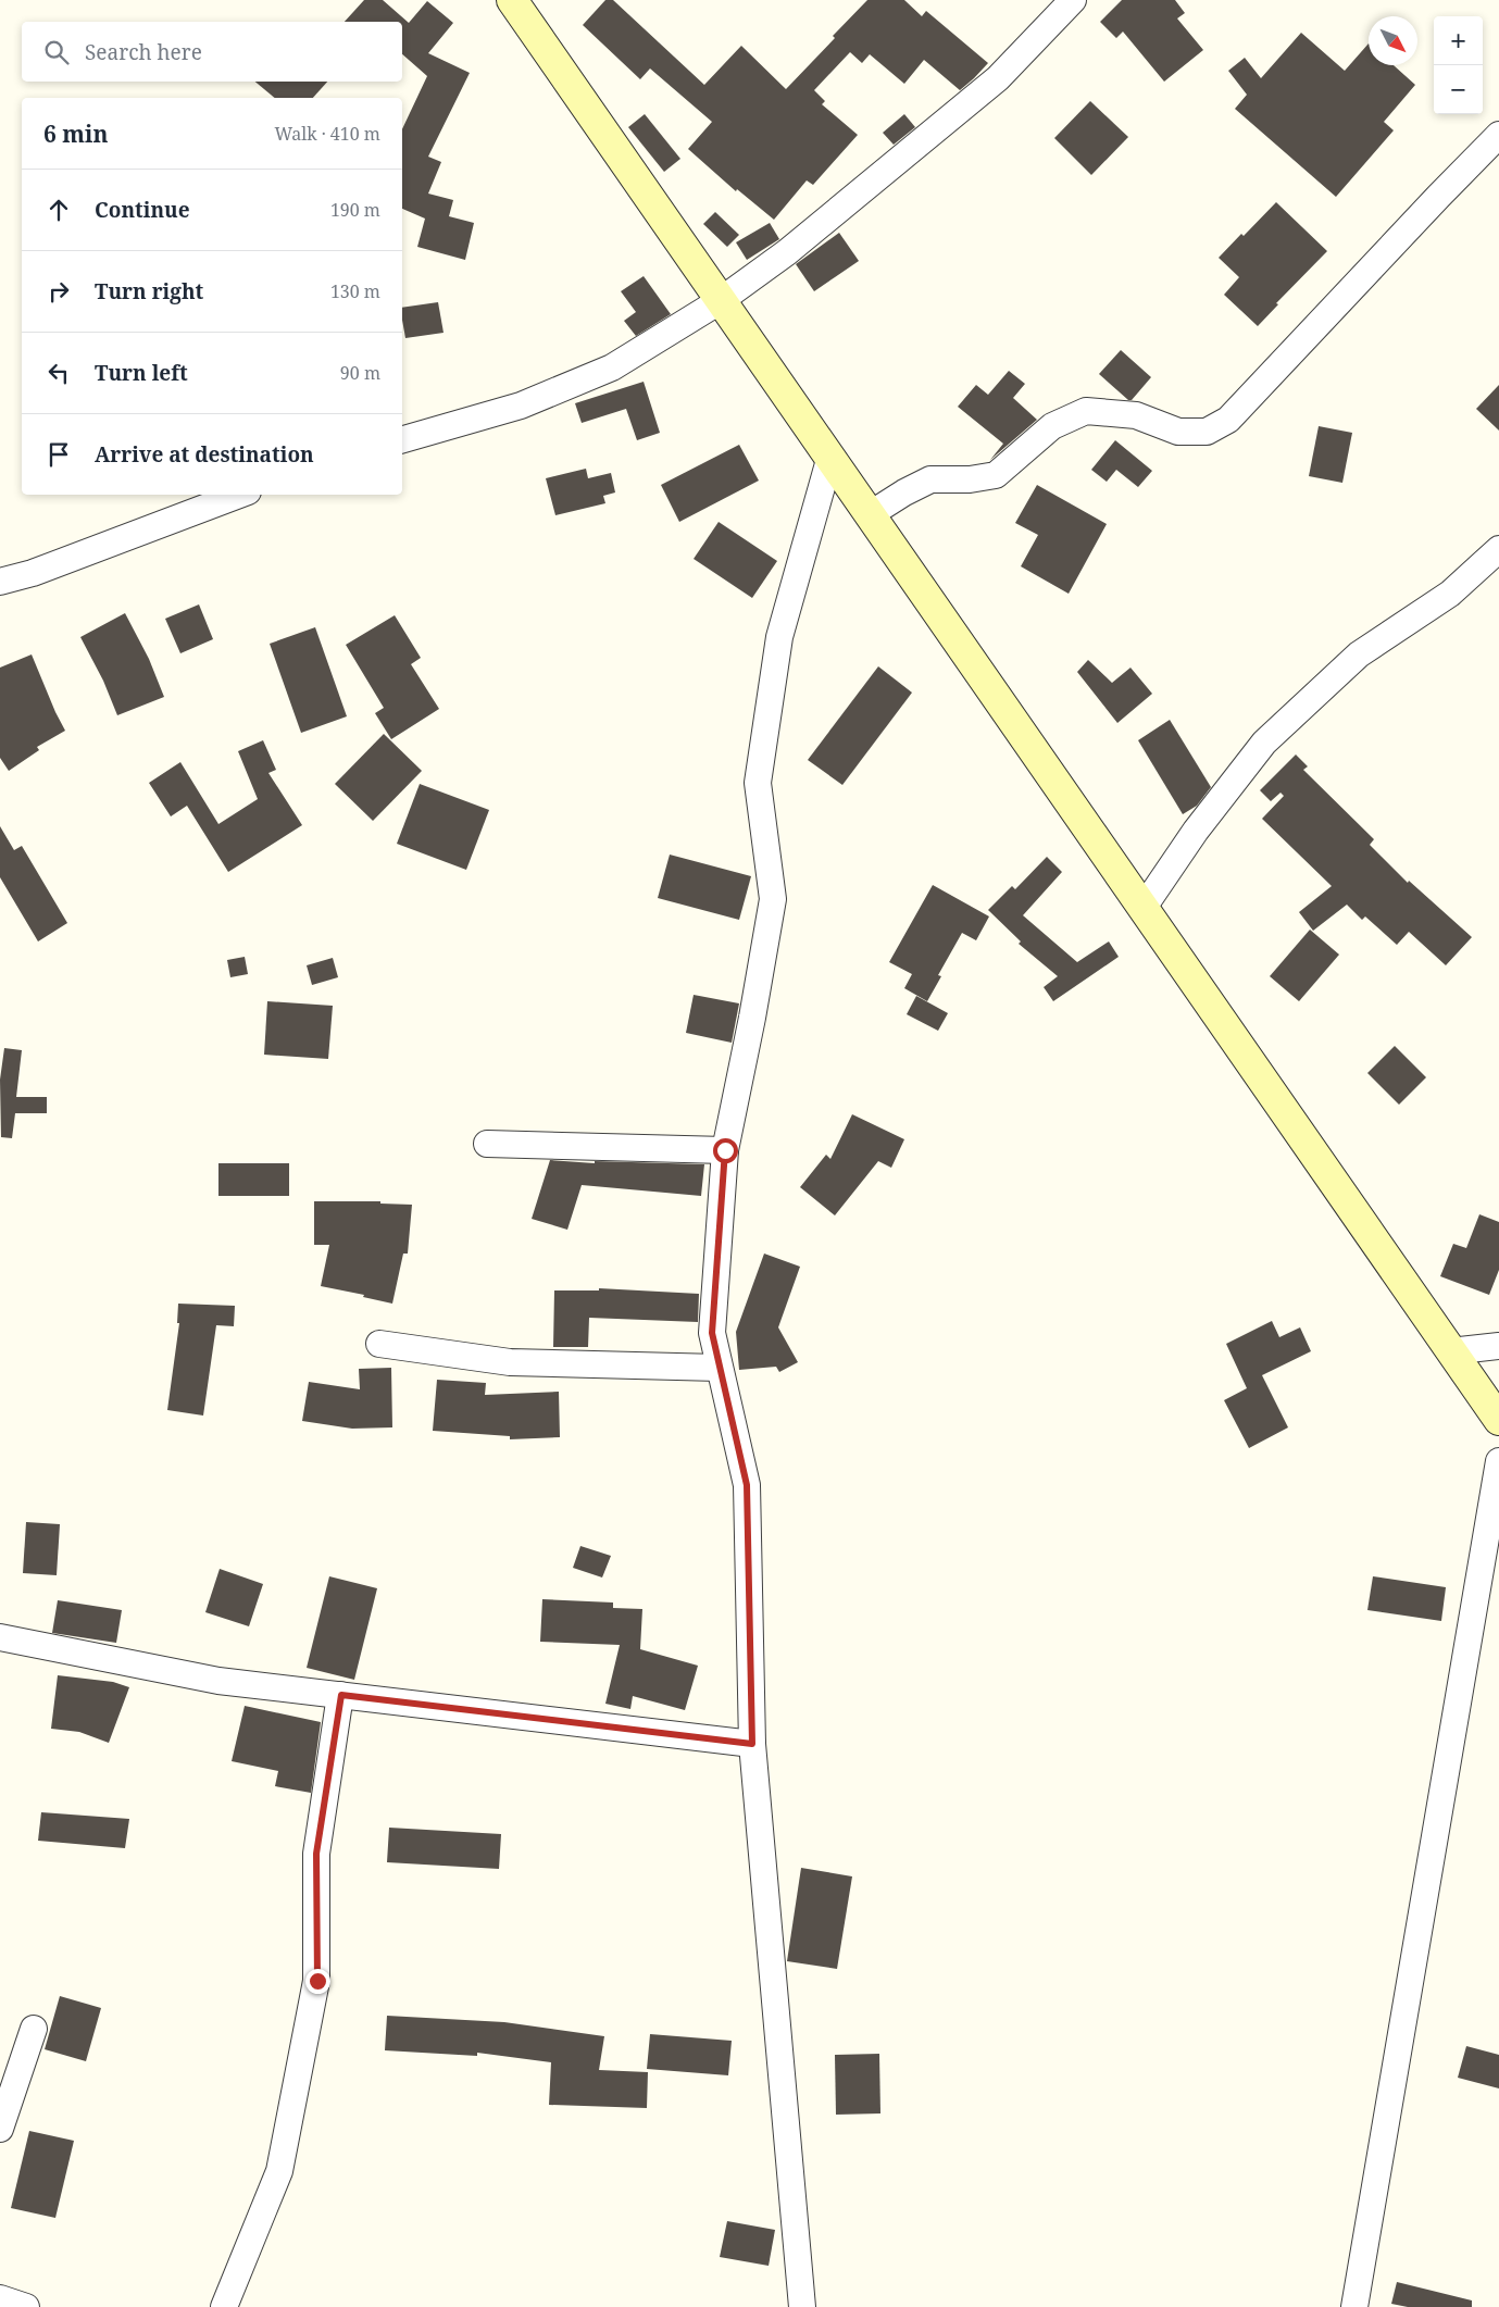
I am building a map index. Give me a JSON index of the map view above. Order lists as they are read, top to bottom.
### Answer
{
  "north": "bottom right",
  "page": {
    "map_buttons": ["+", "−"],
    "search": "Search here",
    "heading": ["6 min", "Walk · 410 m"],
    "list": [
      ["Continue", "190 m"],
      ["Turn right", "130 m"],
      ["Turn left", "90 m"],
      "Arrive at destination"
    ]
  }
}
